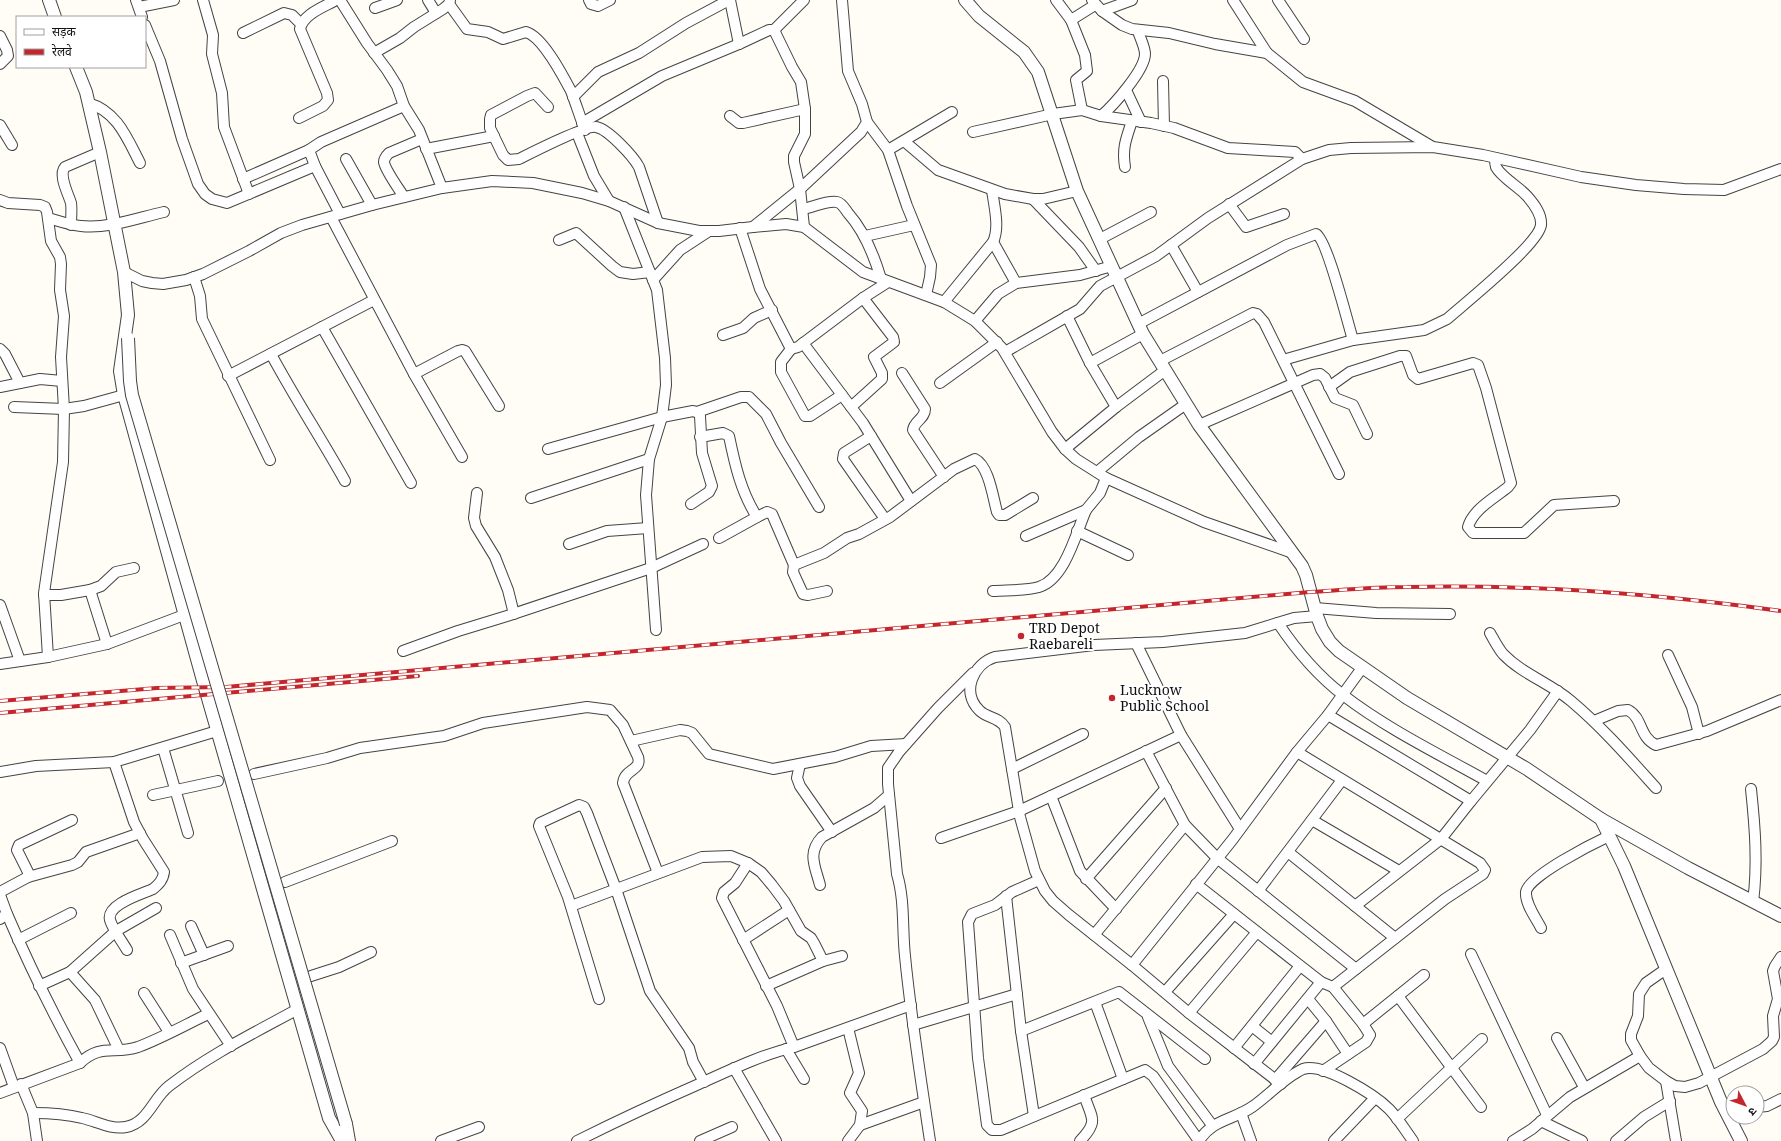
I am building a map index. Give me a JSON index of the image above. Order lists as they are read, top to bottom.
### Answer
{
  "places": ["TRD Depot Raebareli", "Lucknow Public School"],
  "legend": ["सड़क", "रेलवे"],
  "north": "bottom right"
}
